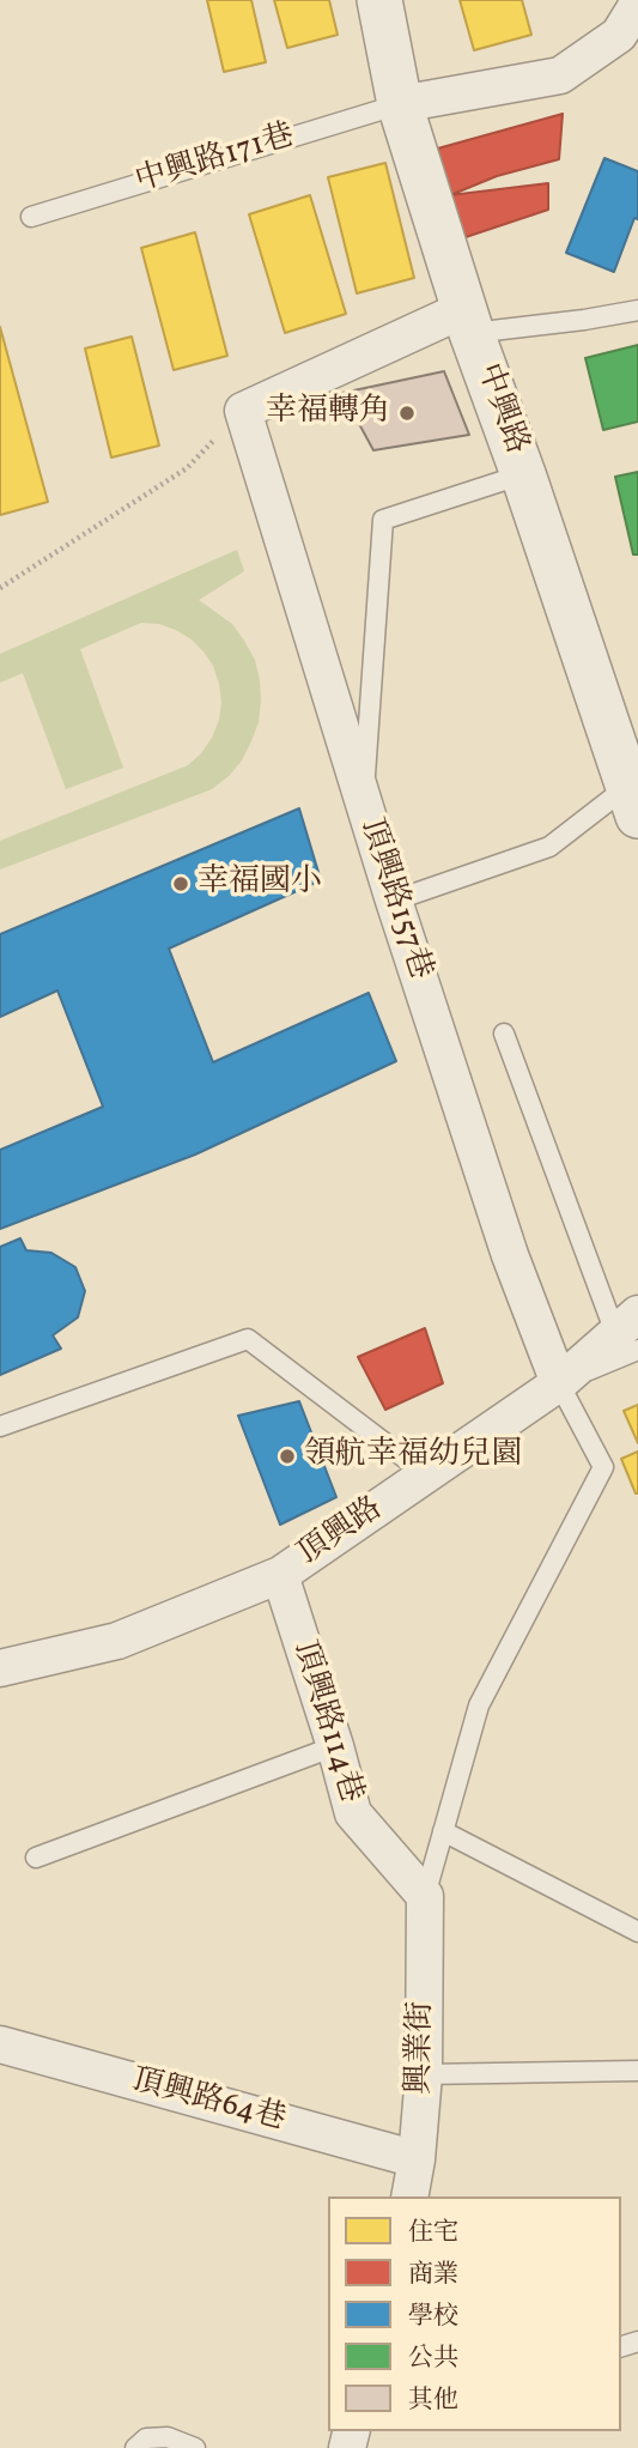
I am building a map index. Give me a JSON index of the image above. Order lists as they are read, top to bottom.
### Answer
{
  "streets": {
    "street": [
      "中興路",
      "頂興路157巷",
      "頂興路",
      "頂興路114巷",
      "興業街",
      "頂興路64巷"
    ],
    "lane": ["中興路171巷"]
  },
  "crossings": [
    ["中興路171巷", "中興路"],
    ["頂興路157巷", "頂興路"],
    ["頂興路", "頂興路114巷"],
    ["頂興路114巷", "興業街"],
    ["興業街", "頂興路64巷"]
  ],
  "places": ["幸福轉角", "幸福國小", "領航幸福幼兒園"],
  "legend": [
    "住宅",
    "商業",
    "學校",
    "公共",
    "其他"
  ]
}
